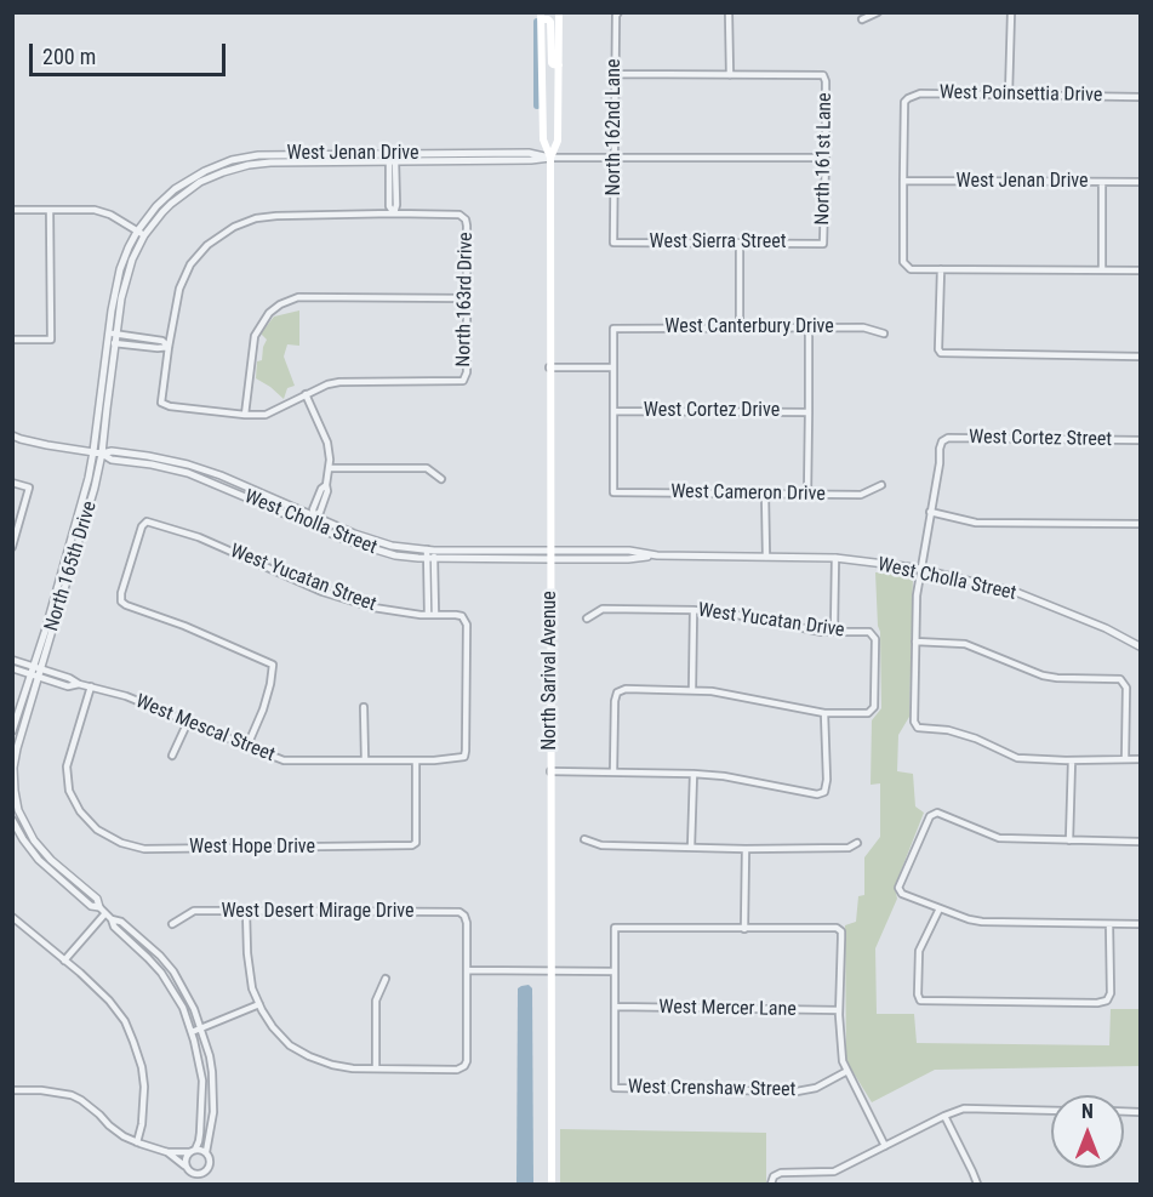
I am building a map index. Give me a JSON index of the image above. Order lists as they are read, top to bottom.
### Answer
{
  "streets": {
    "main road": ["North Sarival Avenue"],
    "street": [
      "West Poinsettia Drive",
      "North 162nd Lane",
      "West Jenan Drive",
      "North 161st Lane",
      "West Sierra Street",
      "North 163rd Drive",
      "West Canterbury Drive",
      "West Cortez Drive",
      "West Cortez Street",
      "West Cameron Drive",
      "West Cholla Street",
      "North 165th Drive",
      "West Yucatan Street",
      "West Yucatan Drive",
      "West Mescal Street",
      "West Hope Drive",
      "West Desert Mirage Drive",
      "West Mercer Lane",
      "West Crenshaw Street"
    ]
  },
  "crossings": [
    ["West Poinsettia Drive", "West Jenan Drive"],
    ["North 162nd Lane", "West Jenan Drive"],
    ["North 162nd Lane", "West Sierra Street"],
    ["West Jenan Drive", "North 161st Lane"],
    ["West Jenan Drive", "North 165th Drive"],
    ["West Jenan Drive", "North Sarival Avenue"],
    ["North 161st Lane", "West Sierra Street"],
    ["West Cortez Drive", "West Cameron Drive"],
    ["West Cholla Street", "North 165th Drive"],
    ["West Cholla Street", "North Sarival Avenue"],
    ["North 165th Drive", "West Mescal Street"],
    ["West Yucatan Street", "West Mescal Street"],
    ["West Mescal Street", "West Hope Drive"],
    ["West Mercer Lane", "West Crenshaw Street"]
  ],
  "scale_bar": "200 m",
  "north": "top"
}
